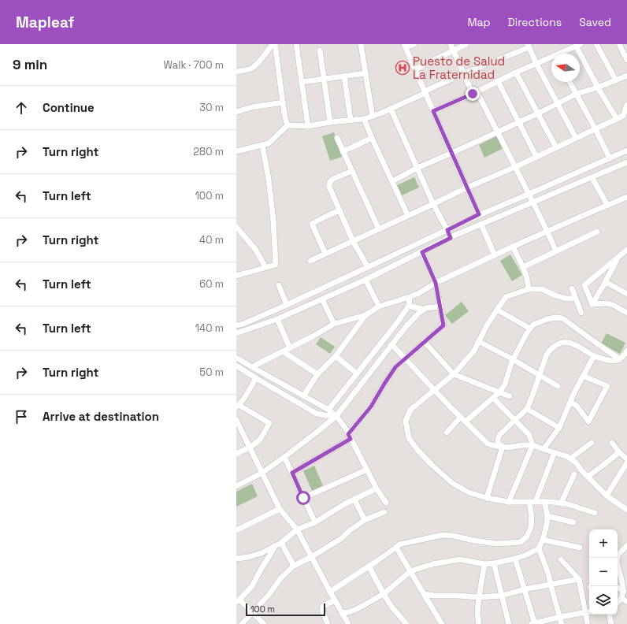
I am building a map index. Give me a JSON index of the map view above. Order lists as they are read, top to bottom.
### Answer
{
  "places": {
    "hospital": ["Puesto de Salud La Fraternidad"]
  },
  "scale_bar": "100 m",
  "north": "left",
  "page": {
    "header": "Mapleaf",
    "nav": ["Map", "Directions", "Saved"],
    "heading": ["9 min", "Walk · 700 m"],
    "list": [
      ["Continue", "30 m"],
      ["Turn right", "280 m"],
      ["Turn left", "100 m"],
      ["Turn right", "40 m"],
      ["Turn left", "60 m"],
      ["Turn left", "140 m"],
      ["Turn right", "50 m"],
      "Arrive at destination"
    ],
    "map_buttons": ["+", "−"],
    "scale": "100 m"
  }
}
